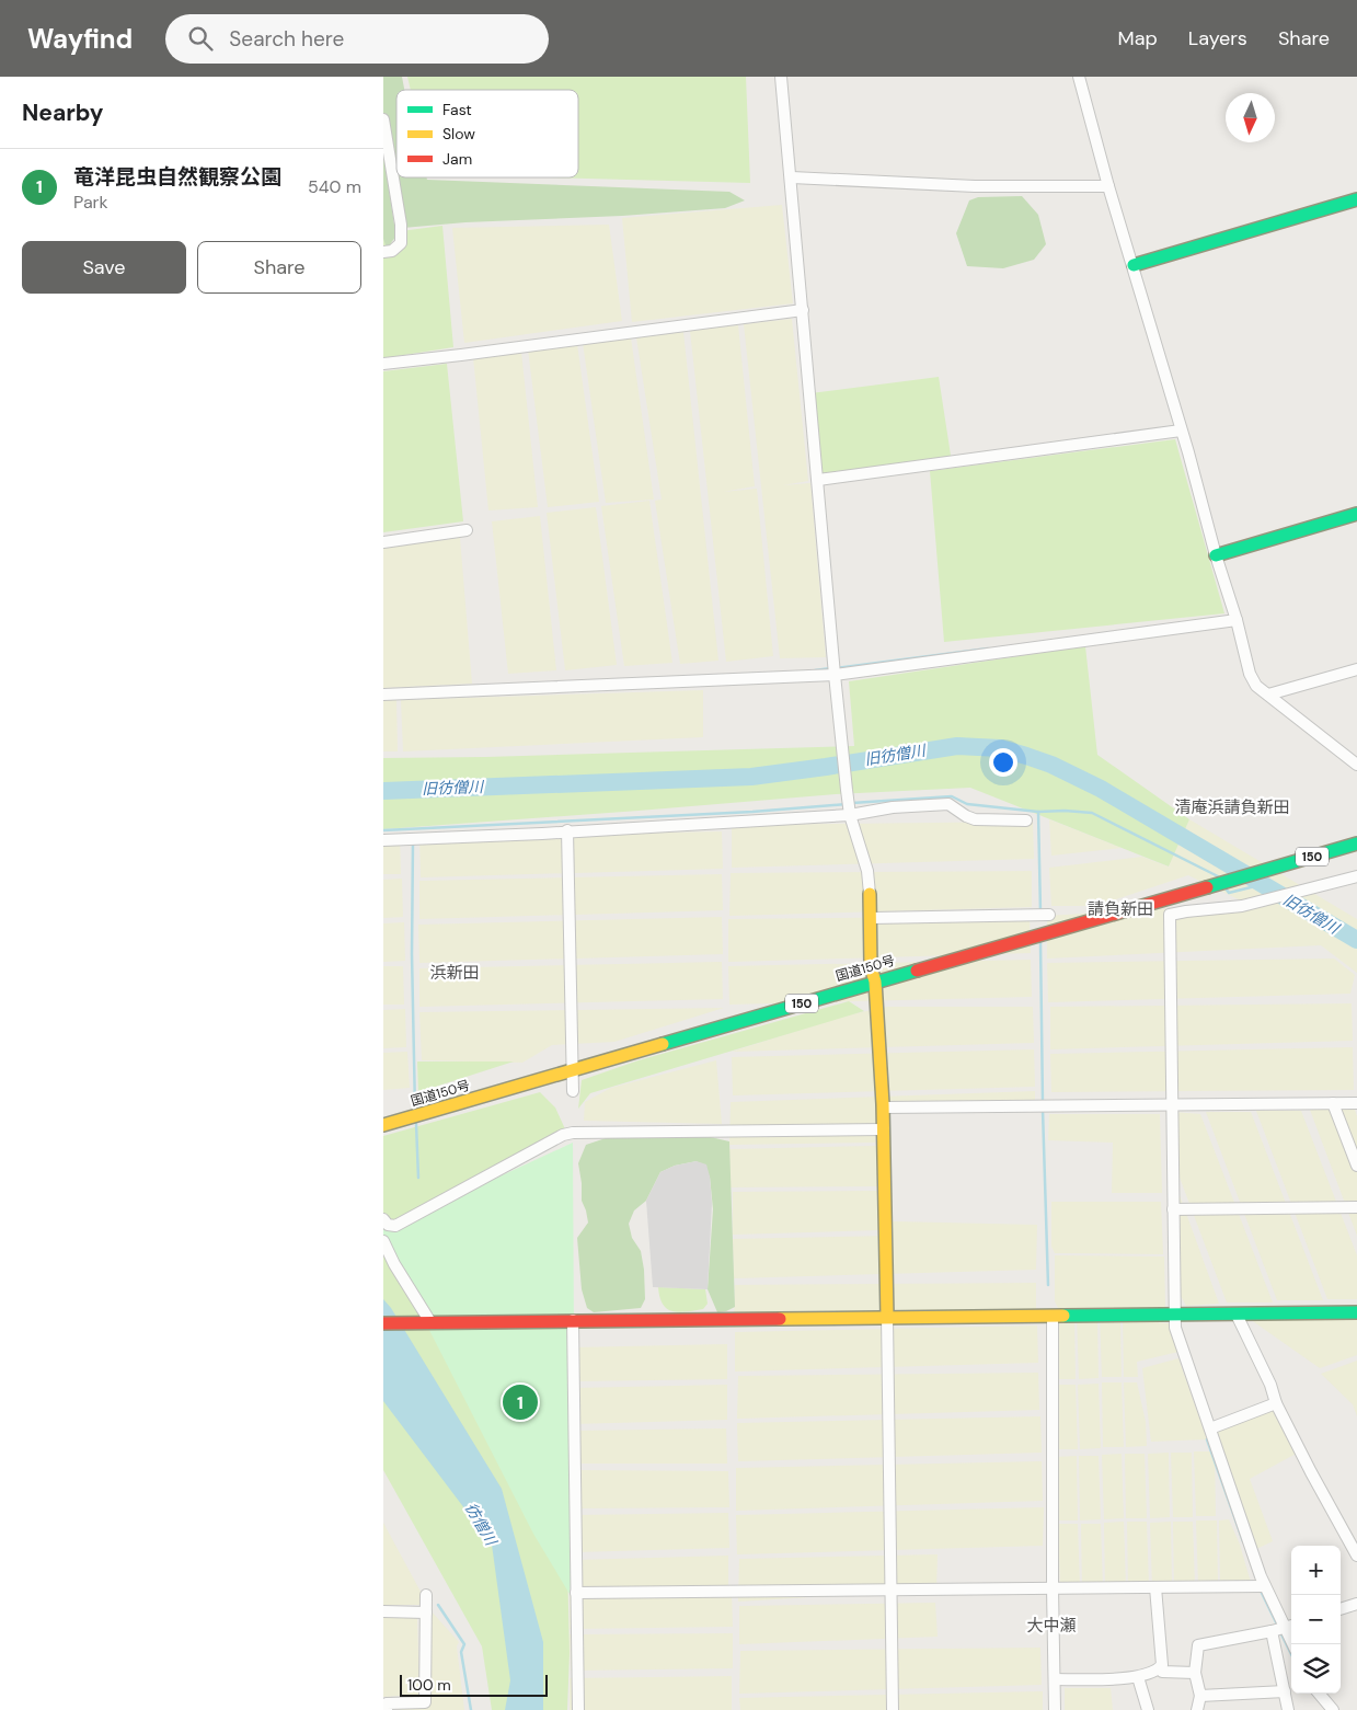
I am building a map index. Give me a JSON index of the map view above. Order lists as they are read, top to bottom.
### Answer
{
  "streets": {
    "main road": ["150", "国道150号"]
  },
  "districts": [
    "清庵浜請負新田",
    "請負新田",
    "浜新田",
    "大中瀬"
  ],
  "water": ["旧彷僧川", "彷僧川"],
  "legend": ["Fast", "Slow", "Jam"],
  "scale_bar": "100 m",
  "north": "bottom",
  "page": {
    "header": "Wayfind",
    "search": "Search here",
    "nav": ["Map", "Layers", "Share"],
    "heading": "Nearby",
    "list": [
      {
        "mark": "1",
        "name": "竜洋昆虫自然観察公園",
        "note": "Park",
        "value": "540 m"
      }
    ],
    "buttons": ["Save", "Share"],
    "pins": "1",
    "map_buttons": ["+", "−"],
    "scale": "100 m"
  }
}
